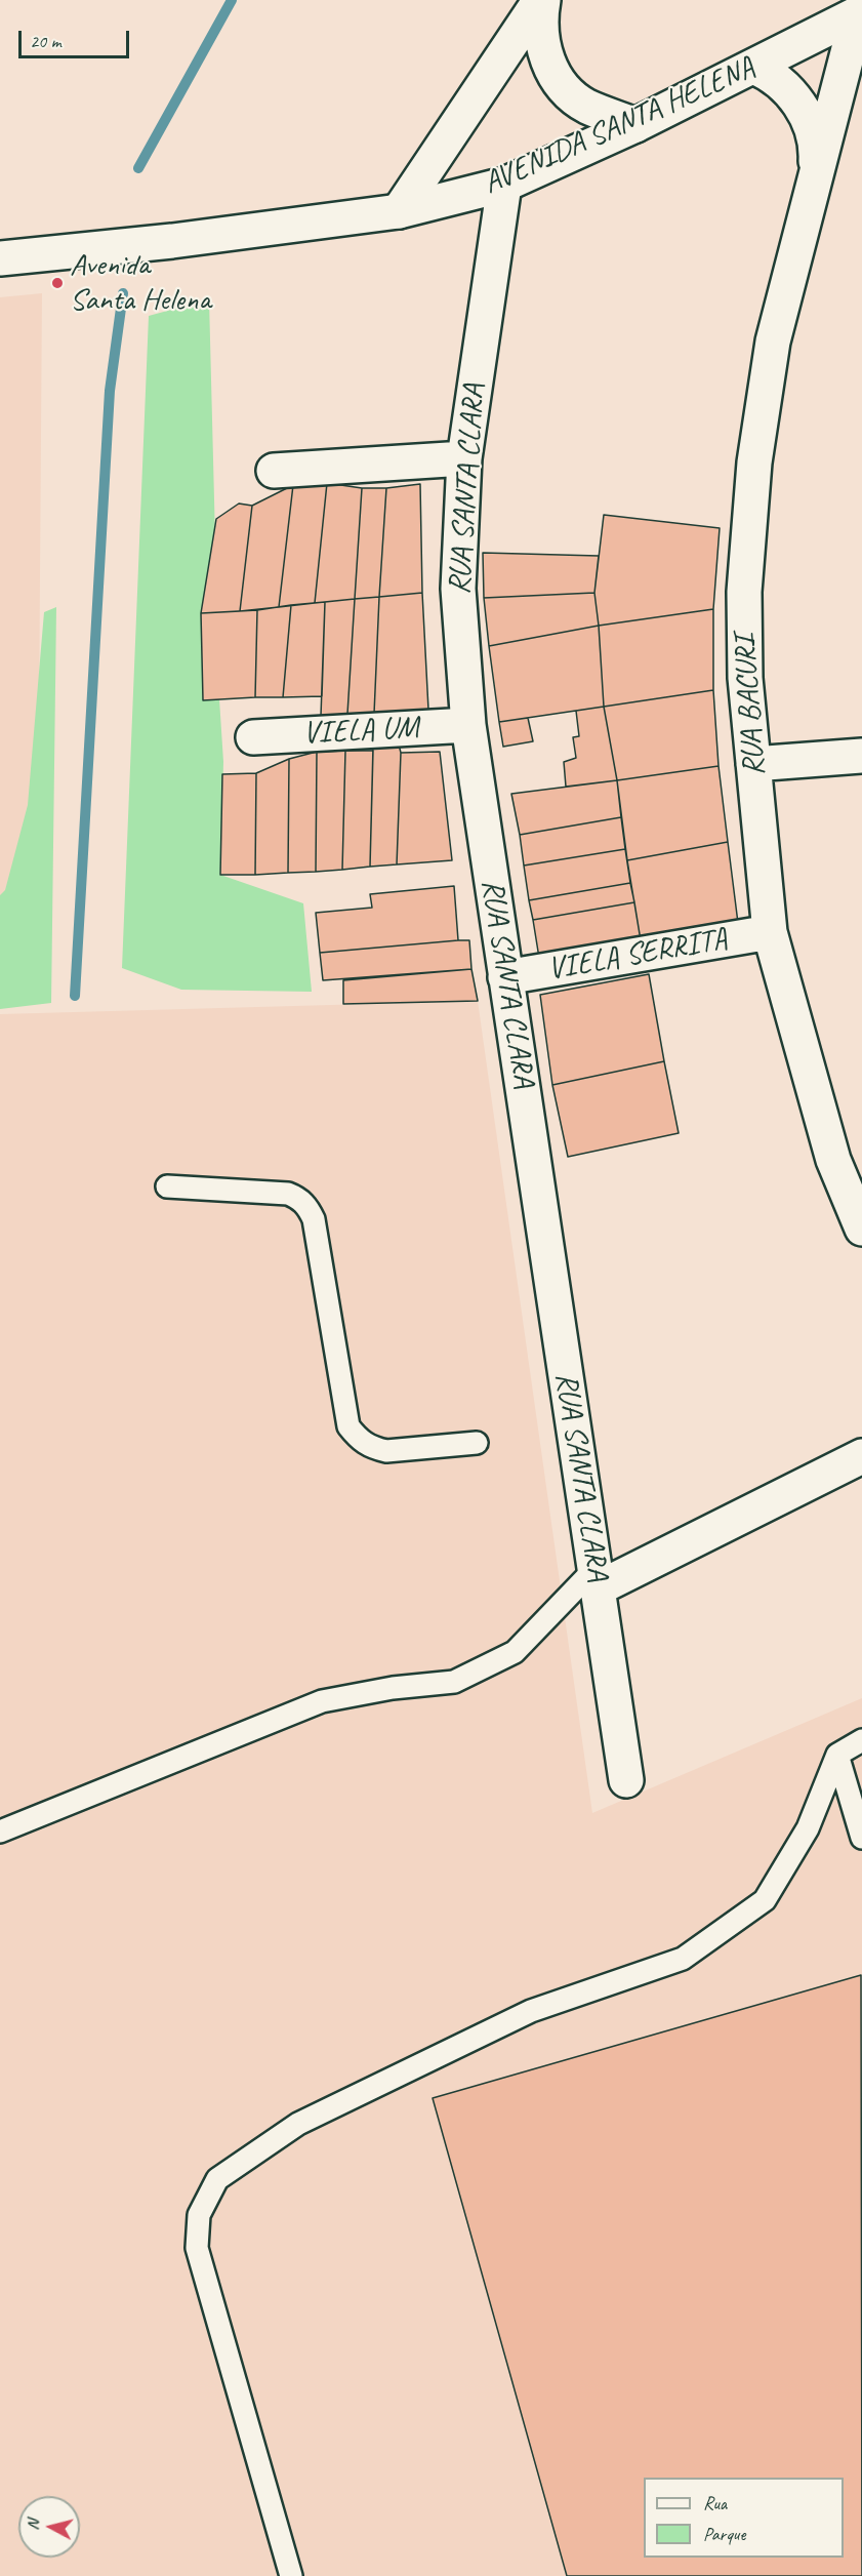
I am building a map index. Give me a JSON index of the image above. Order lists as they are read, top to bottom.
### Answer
{
  "streets": {
    "street": [
      "AVENIDA SANTA HELENA",
      "RUA SANTA CLARA",
      "RUA BACURI",
      "VIELA UM",
      "VIELA SERRITA"
    ]
  },
  "crossings": [
    ["AVENIDA SANTA HELENA", "RUA SANTA CLARA"],
    ["AVENIDA SANTA HELENA", "RUA BACURI"],
    ["RUA SANTA CLARA", "VIELA UM"],
    ["RUA SANTA CLARA", "VIELA SERRITA"],
    ["RUA BACURI", "VIELA SERRITA"]
  ],
  "places": ["Avenida Santa Helena"],
  "legend": ["Rua", "Parque"],
  "scale_bar": "20 m",
  "north": "left"
}
